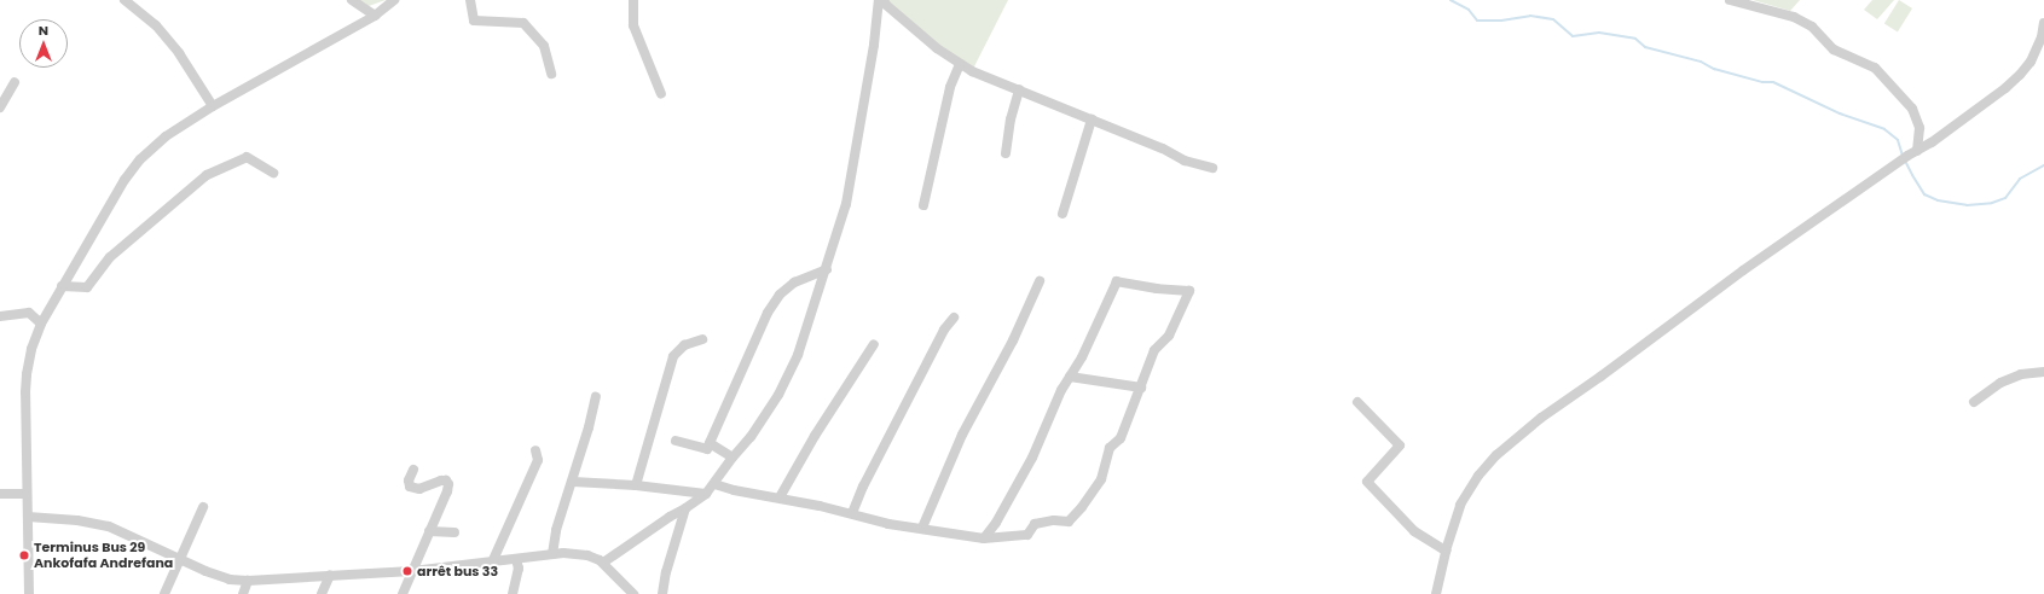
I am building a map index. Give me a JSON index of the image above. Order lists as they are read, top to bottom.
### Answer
{
  "places": ["Terminus Bus 29 Ankofafa Andrefana", "arrêt bus 33"],
  "north": "top"
}
